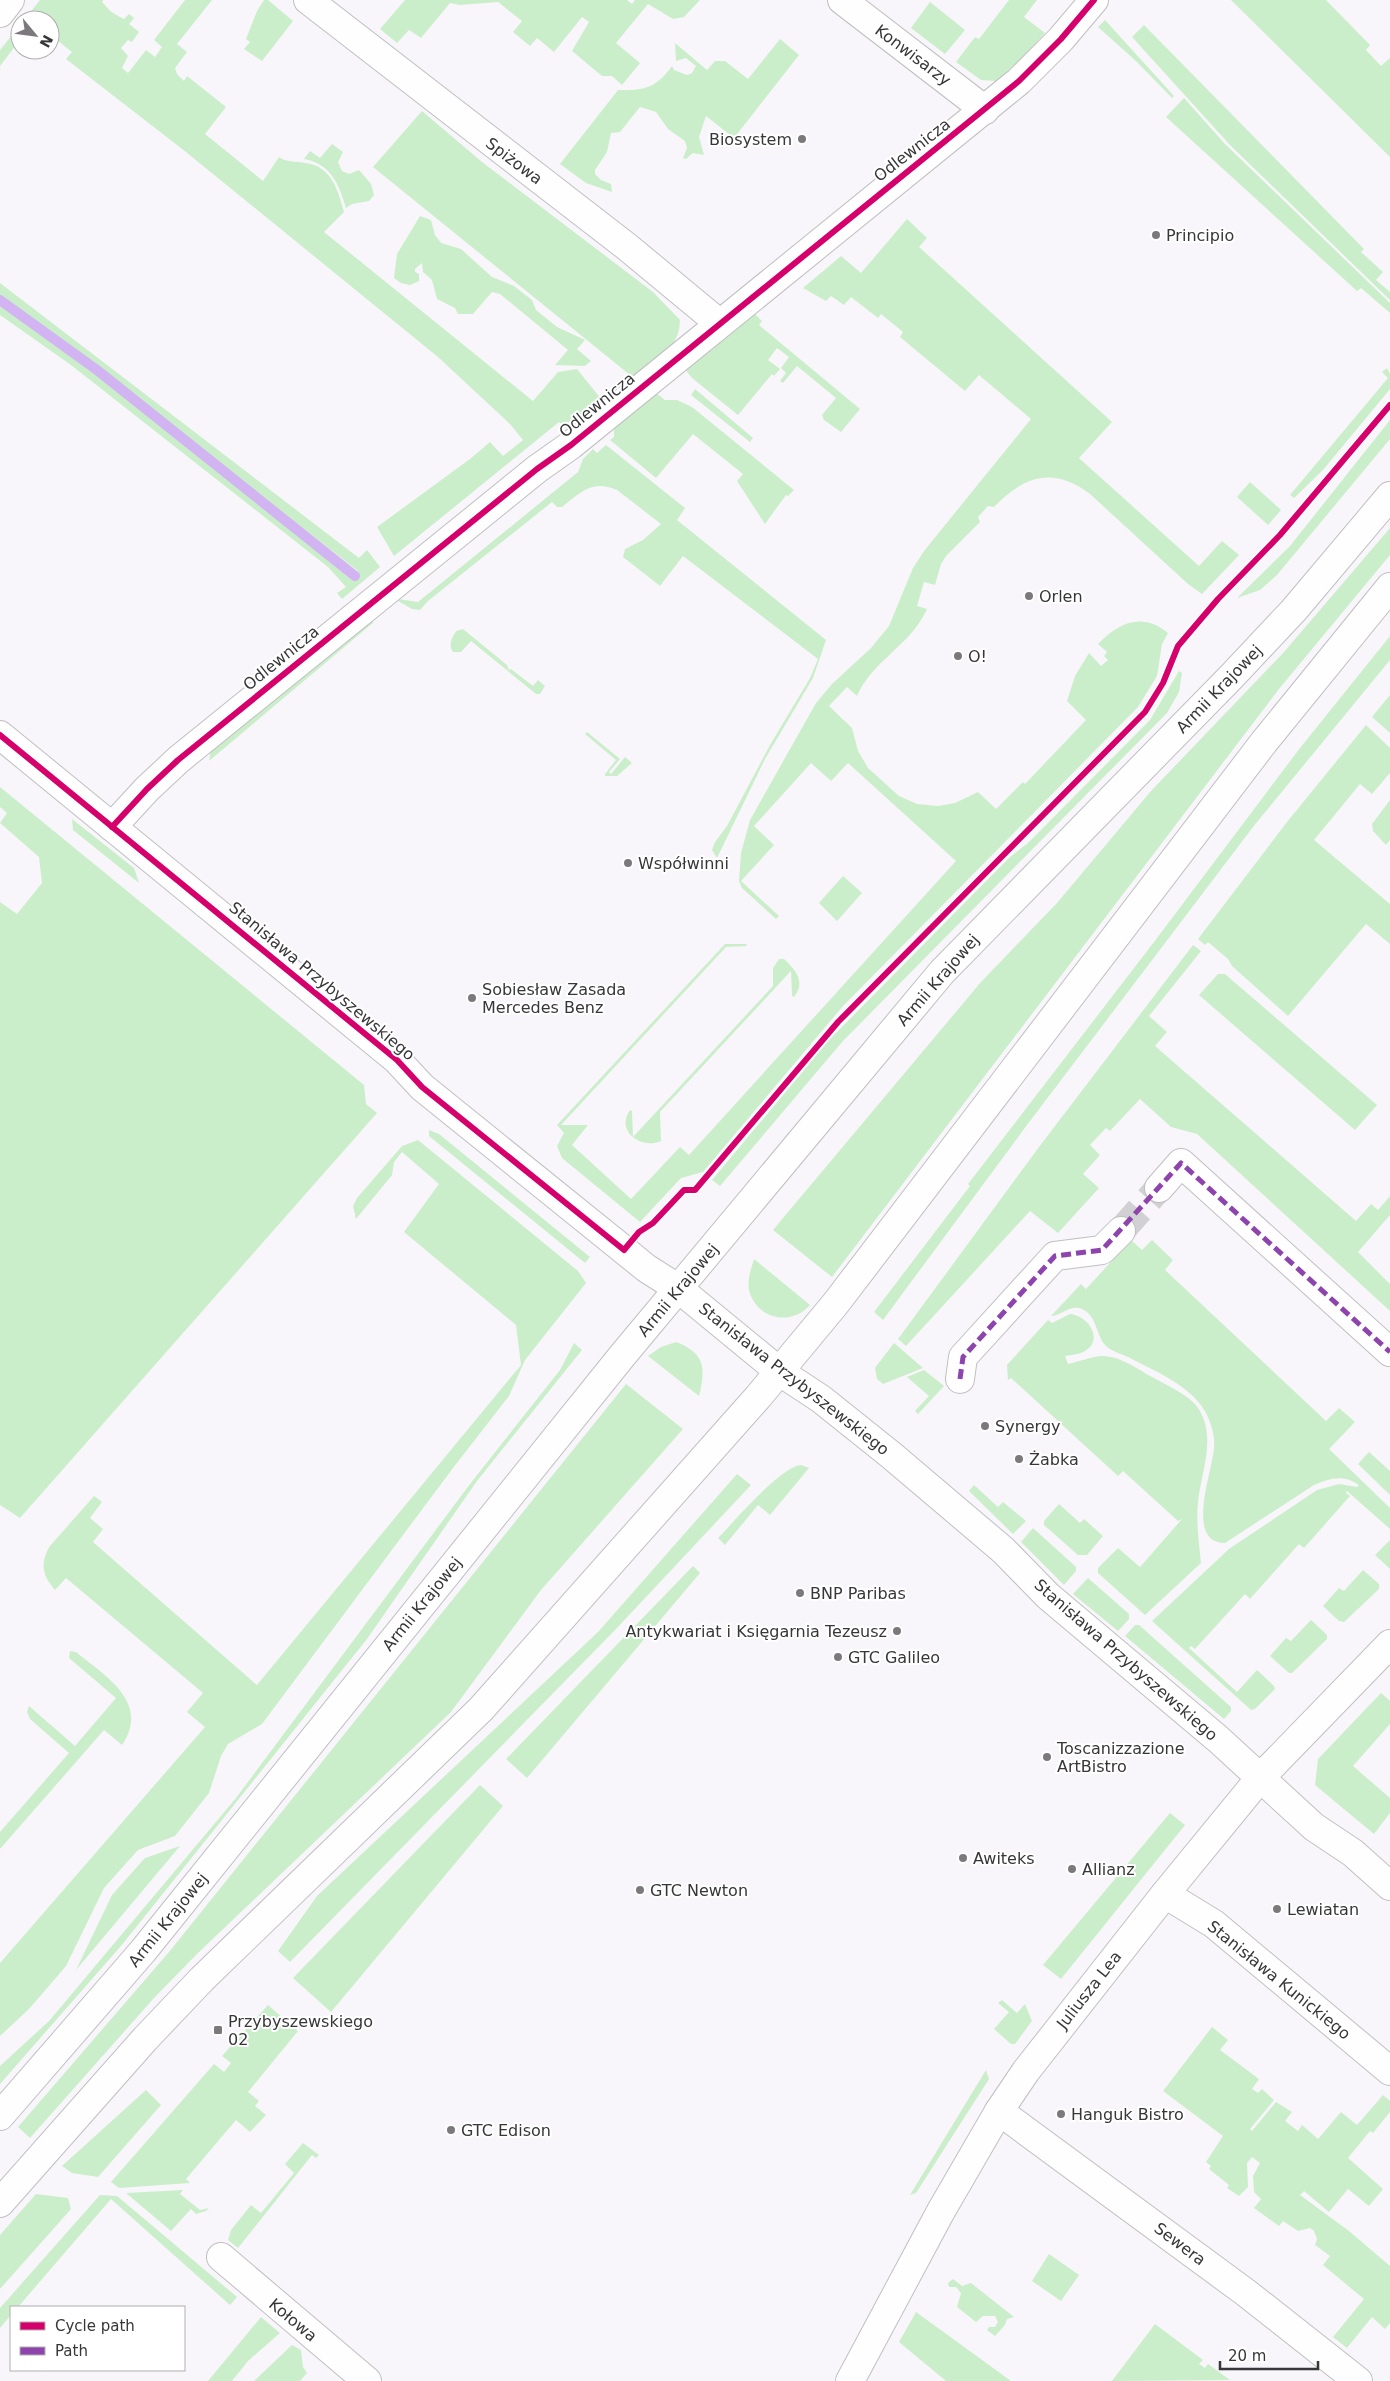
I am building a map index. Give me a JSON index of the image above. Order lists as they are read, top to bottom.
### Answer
{
  "streets": {
    "street": [
      "Konwisarzy",
      "Odlewnicza",
      "Spiżowa",
      "Armii Krajowej",
      "Stanisława Przybyszewskiego",
      "Stanisława Kunickiego",
      "Juliusza Lea",
      "Sewera",
      "Kołowa"
    ]
  },
  "crossings": [
    ["Konwisarzy", "Odlewnicza"],
    ["Odlewnicza", "Spiżowa"],
    ["Odlewnicza", "Stanisława Przybyszewskiego"],
    ["Armii Krajowej", "Stanisława Przybyszewskiego"],
    ["Stanisława Przybyszewskiego", "Juliusza Lea"],
    ["Stanisława Kunickiego", "Juliusza Lea"],
    ["Juliusza Lea", "Sewera"]
  ],
  "places": {
    "other": [
      "Biosystem",
      "Principio",
      "Orlen",
      "O!",
      "Współwinni",
      "Sobiesław Zasada Mercedes Benz",
      "Synergy",
      "Żabka",
      "BNP Paribas",
      "Antykwariat i Księgarnia Tezeusz",
      "GTC Galileo",
      "Toscanizzazione ArtBistro",
      "Awiteks",
      "Allianz",
      "GTC Newton",
      "Lewiatan",
      "Hanguk Bistro",
      "GTC Edison"
    ],
    "transit": ["Przybyszewskiego 02"]
  },
  "legend": ["Cycle path", "Path"],
  "scale_bar": "20 m",
  "north": "bottom right"
}
